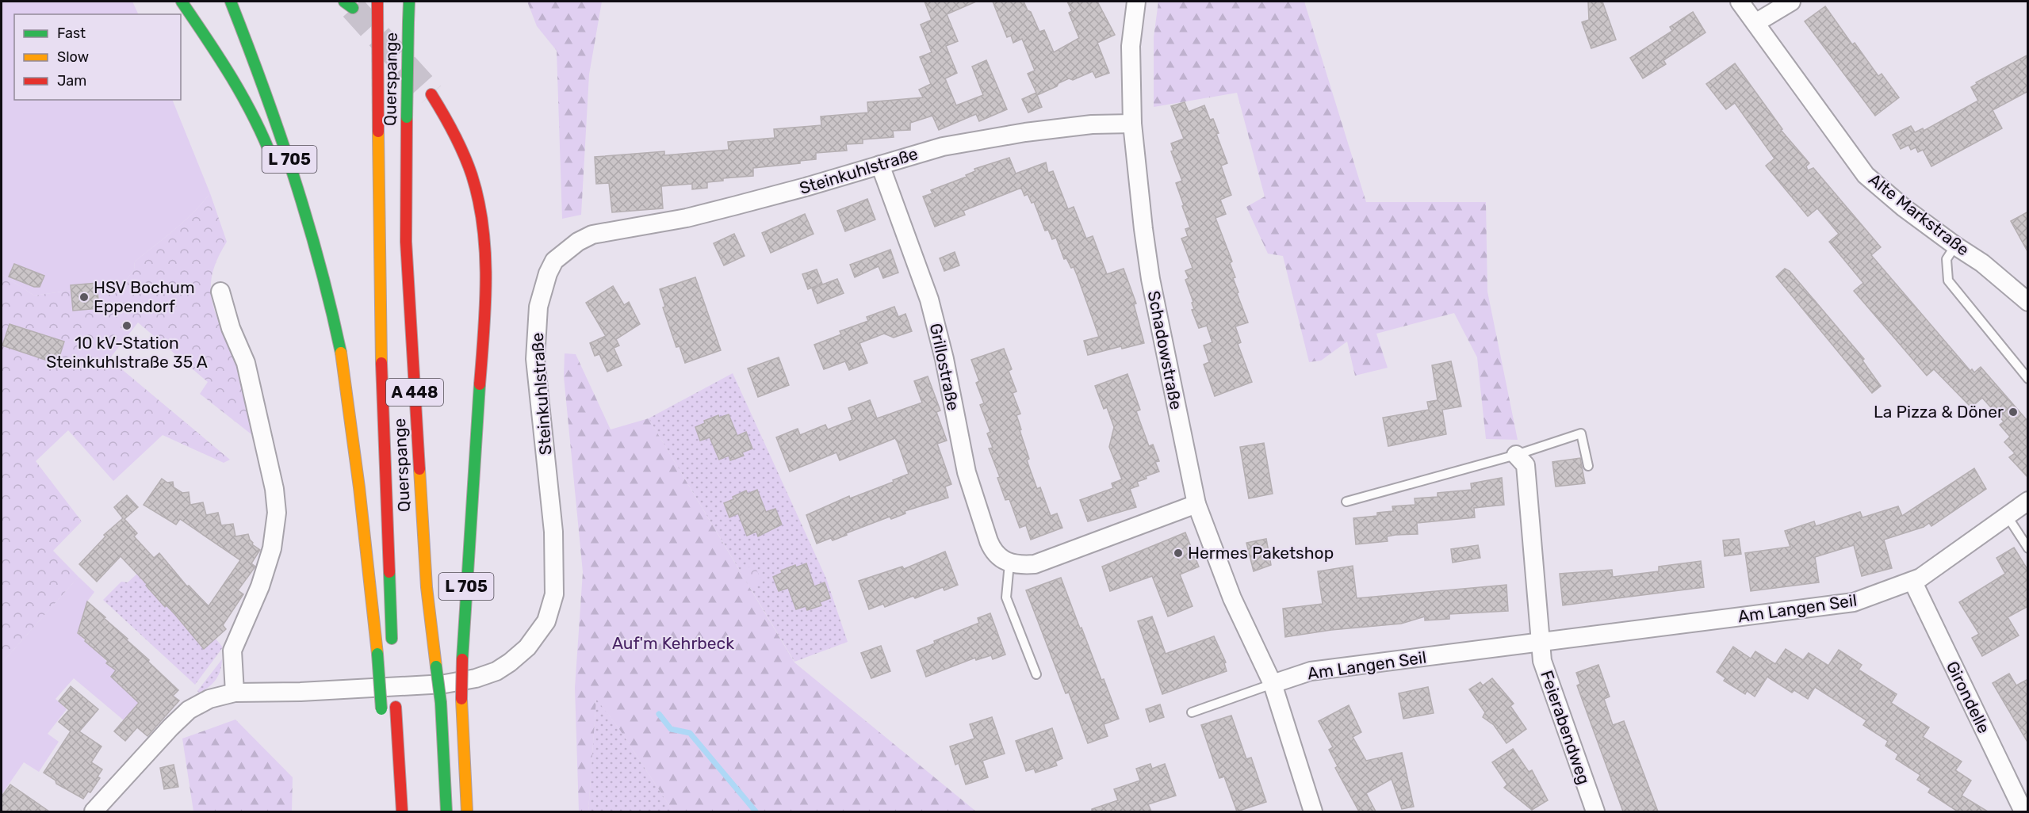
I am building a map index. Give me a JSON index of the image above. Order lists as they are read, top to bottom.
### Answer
{
  "streets": {
    "highway": ["Querspange", "L 705", "A 448"],
    "street": [
      "Steinkuhlstraße",
      "Alte Markstraße",
      "Schadowstraße",
      "Grillostraße",
      "Am Langen Seil",
      "Girondelle",
      "Feierabendweg"
    ]
  },
  "crossings": [
    ["Steinkuhlstraße", "Schadowstraße"],
    ["Steinkuhlstraße", "Grillostraße"],
    ["Schadowstraße", "Am Langen Seil"],
    ["Am Langen Seil", "Girondelle"],
    ["Am Langen Seil", "Feierabendweg"]
  ],
  "parks": ["Auf'm Kehrbeck"],
  "places": [
    "HSV Bochum Eppendorf",
    "10 kV-Station Steinkuhlstraße 35 A",
    "La Pizza & Döner",
    "Hermes Paketshop"
  ],
  "legend": ["Fast", "Slow", "Jam"]
}
